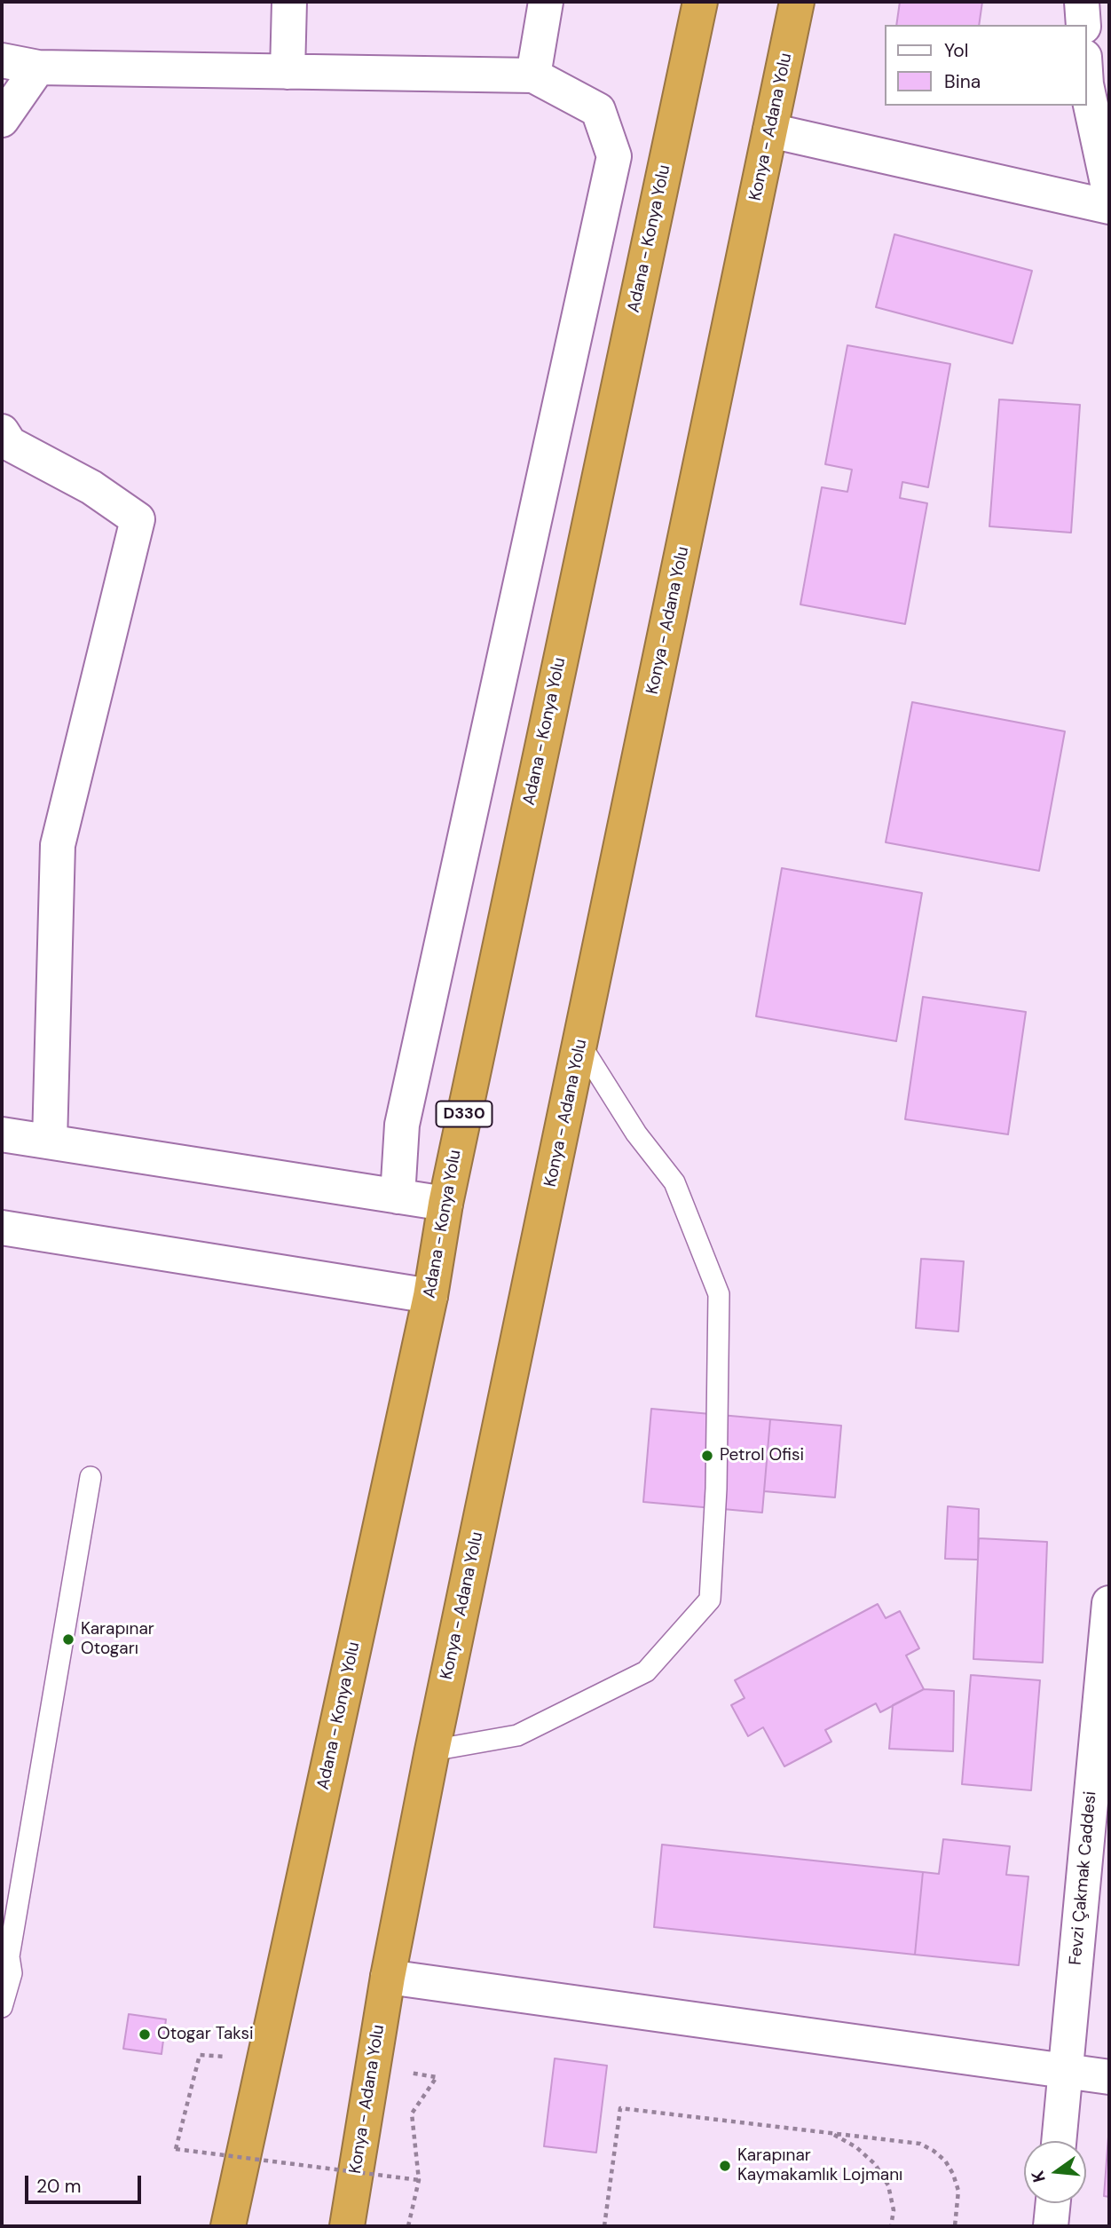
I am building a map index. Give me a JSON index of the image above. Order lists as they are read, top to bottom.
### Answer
{
  "streets": {
    "highway": ["Konya - Adana Yolu", "Adana - Konya Yolu", "D330"],
    "street": ["Fevzi Çakmak Caddesi"]
  },
  "places": [
    "Petrol Ofisi",
    "Karapınar Otogarı",
    "Otogar Taksi",
    "Karapınar Kaymakamlık Lojmanı"
  ],
  "legend": ["Yol", "Bina"],
  "scale_bar": "20 m",
  "north": "left"
}
